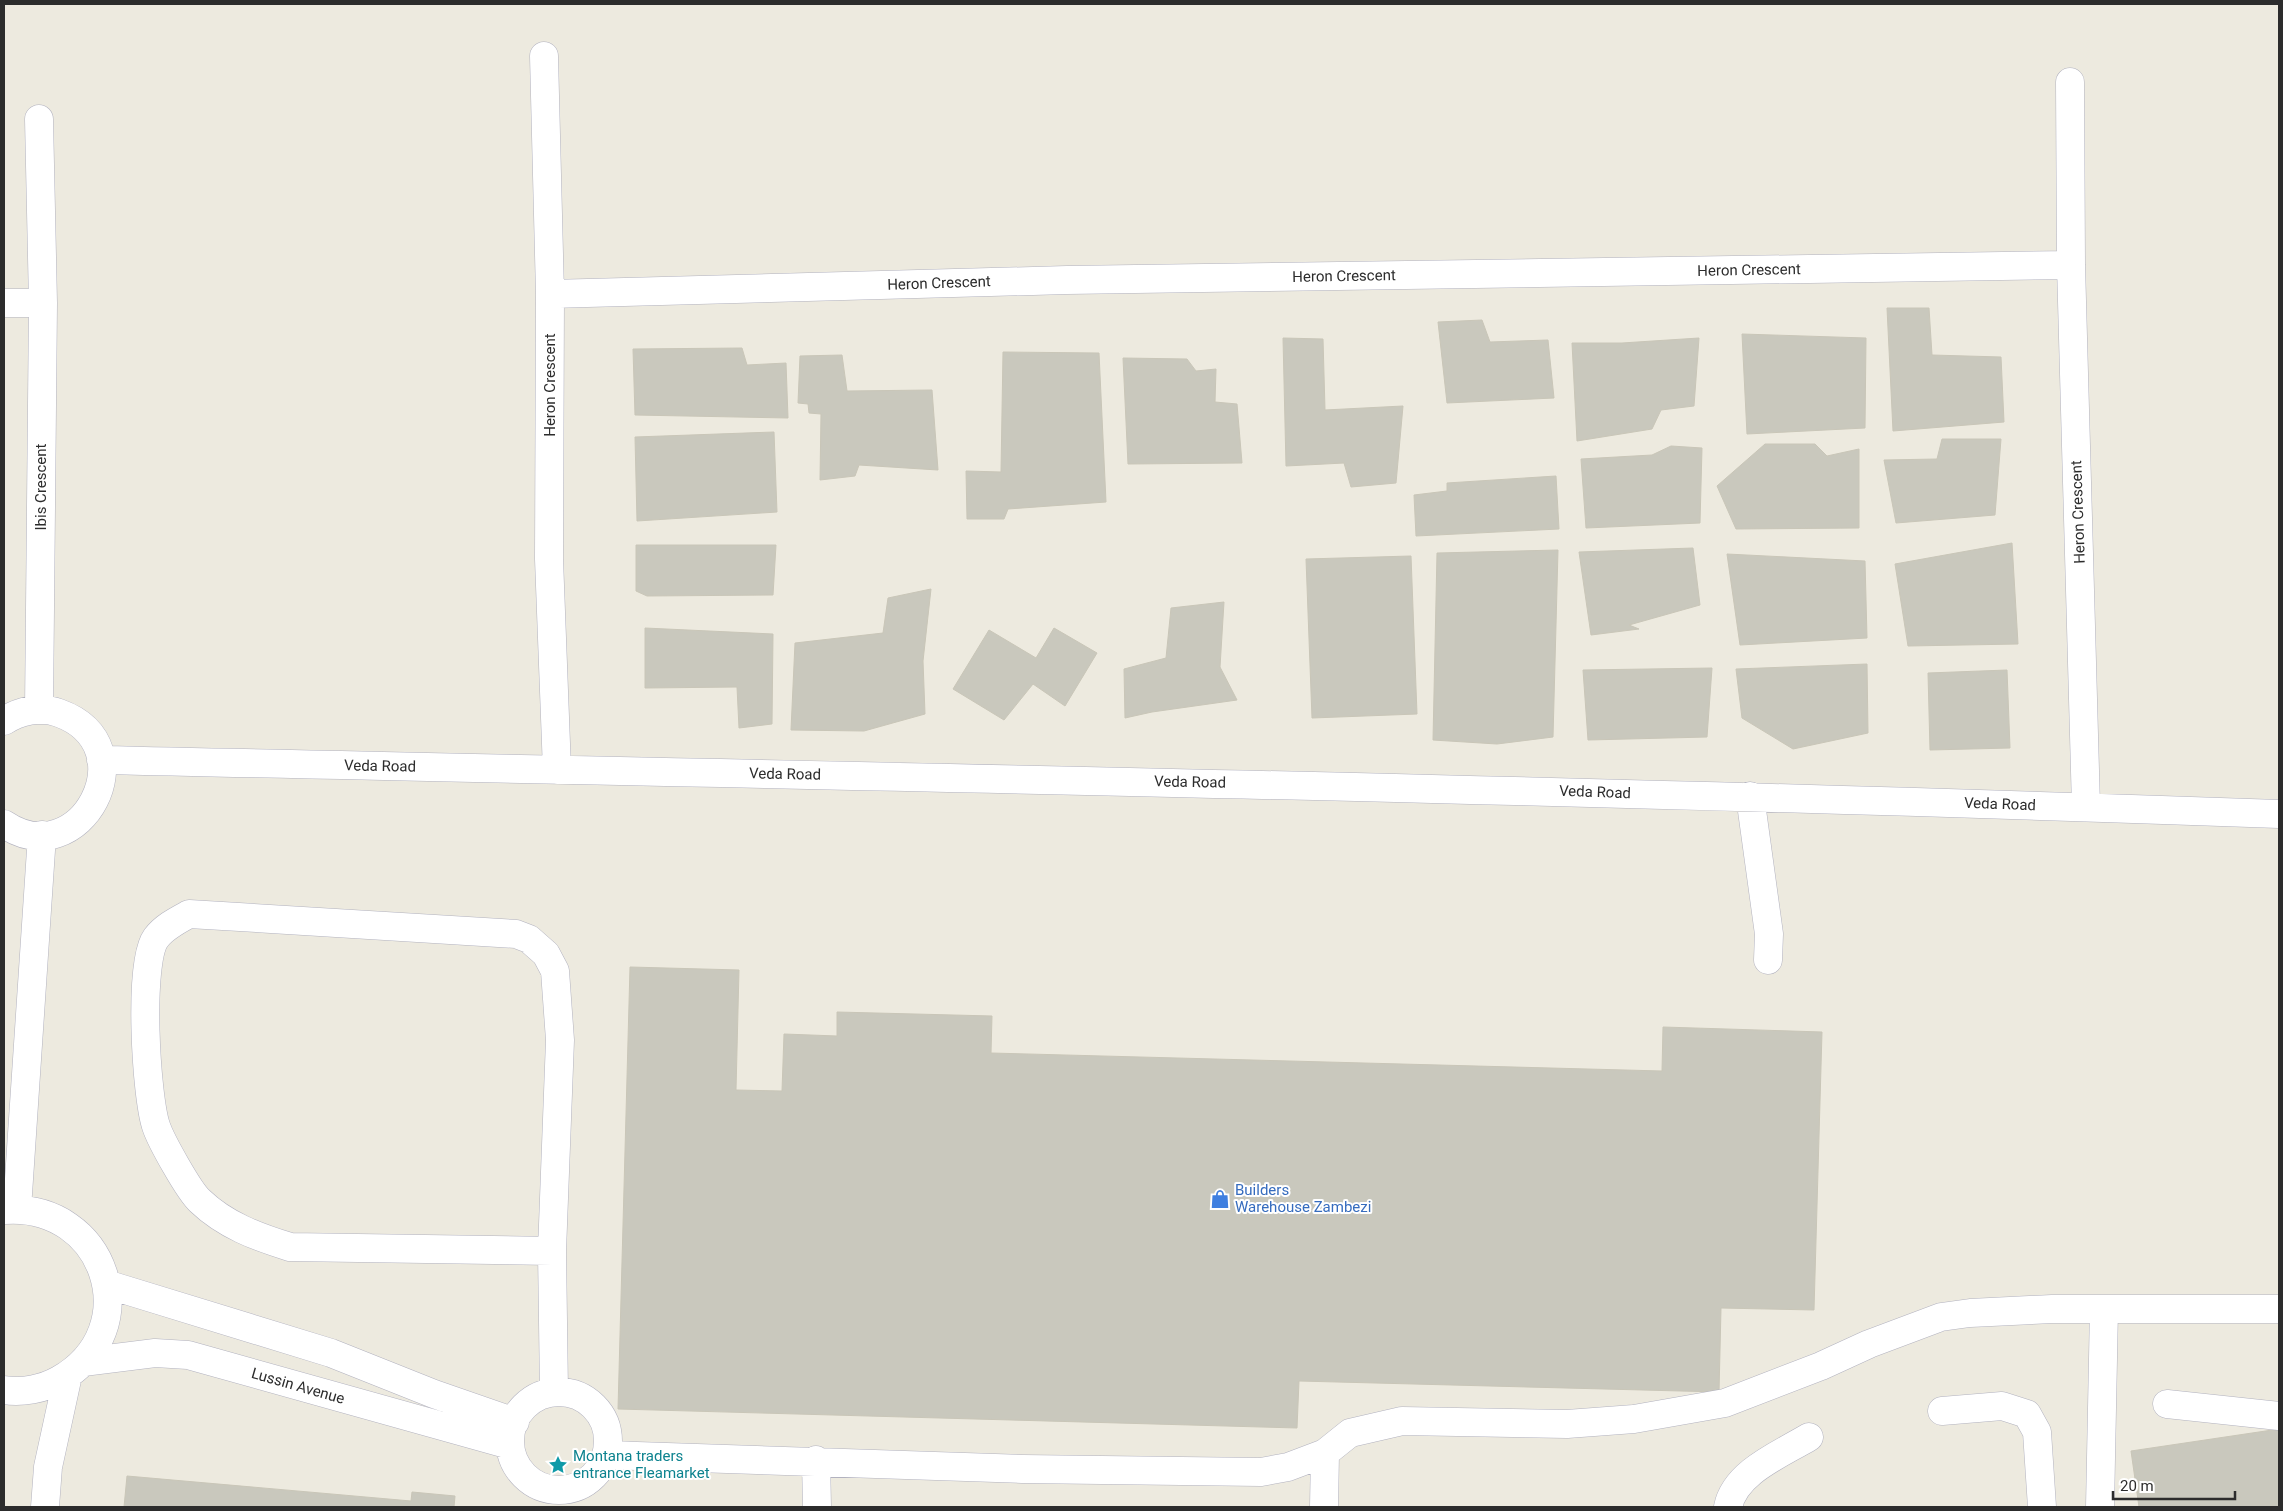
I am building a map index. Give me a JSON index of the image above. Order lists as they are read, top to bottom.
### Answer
{
  "streets": {
    "street": [
      "Heron Crescent",
      "Ibis Crescent",
      "Veda Road",
      "Lussin Avenue"
    ]
  },
  "crossings": [
    ["Heron Crescent", "Veda Road"]
  ],
  "places": {
    "shop": ["Builders Warehouse Zambezi"],
    "place": ["Montana traders entrance Fleamarket"]
  },
  "scale_bar": "20 m"
}
